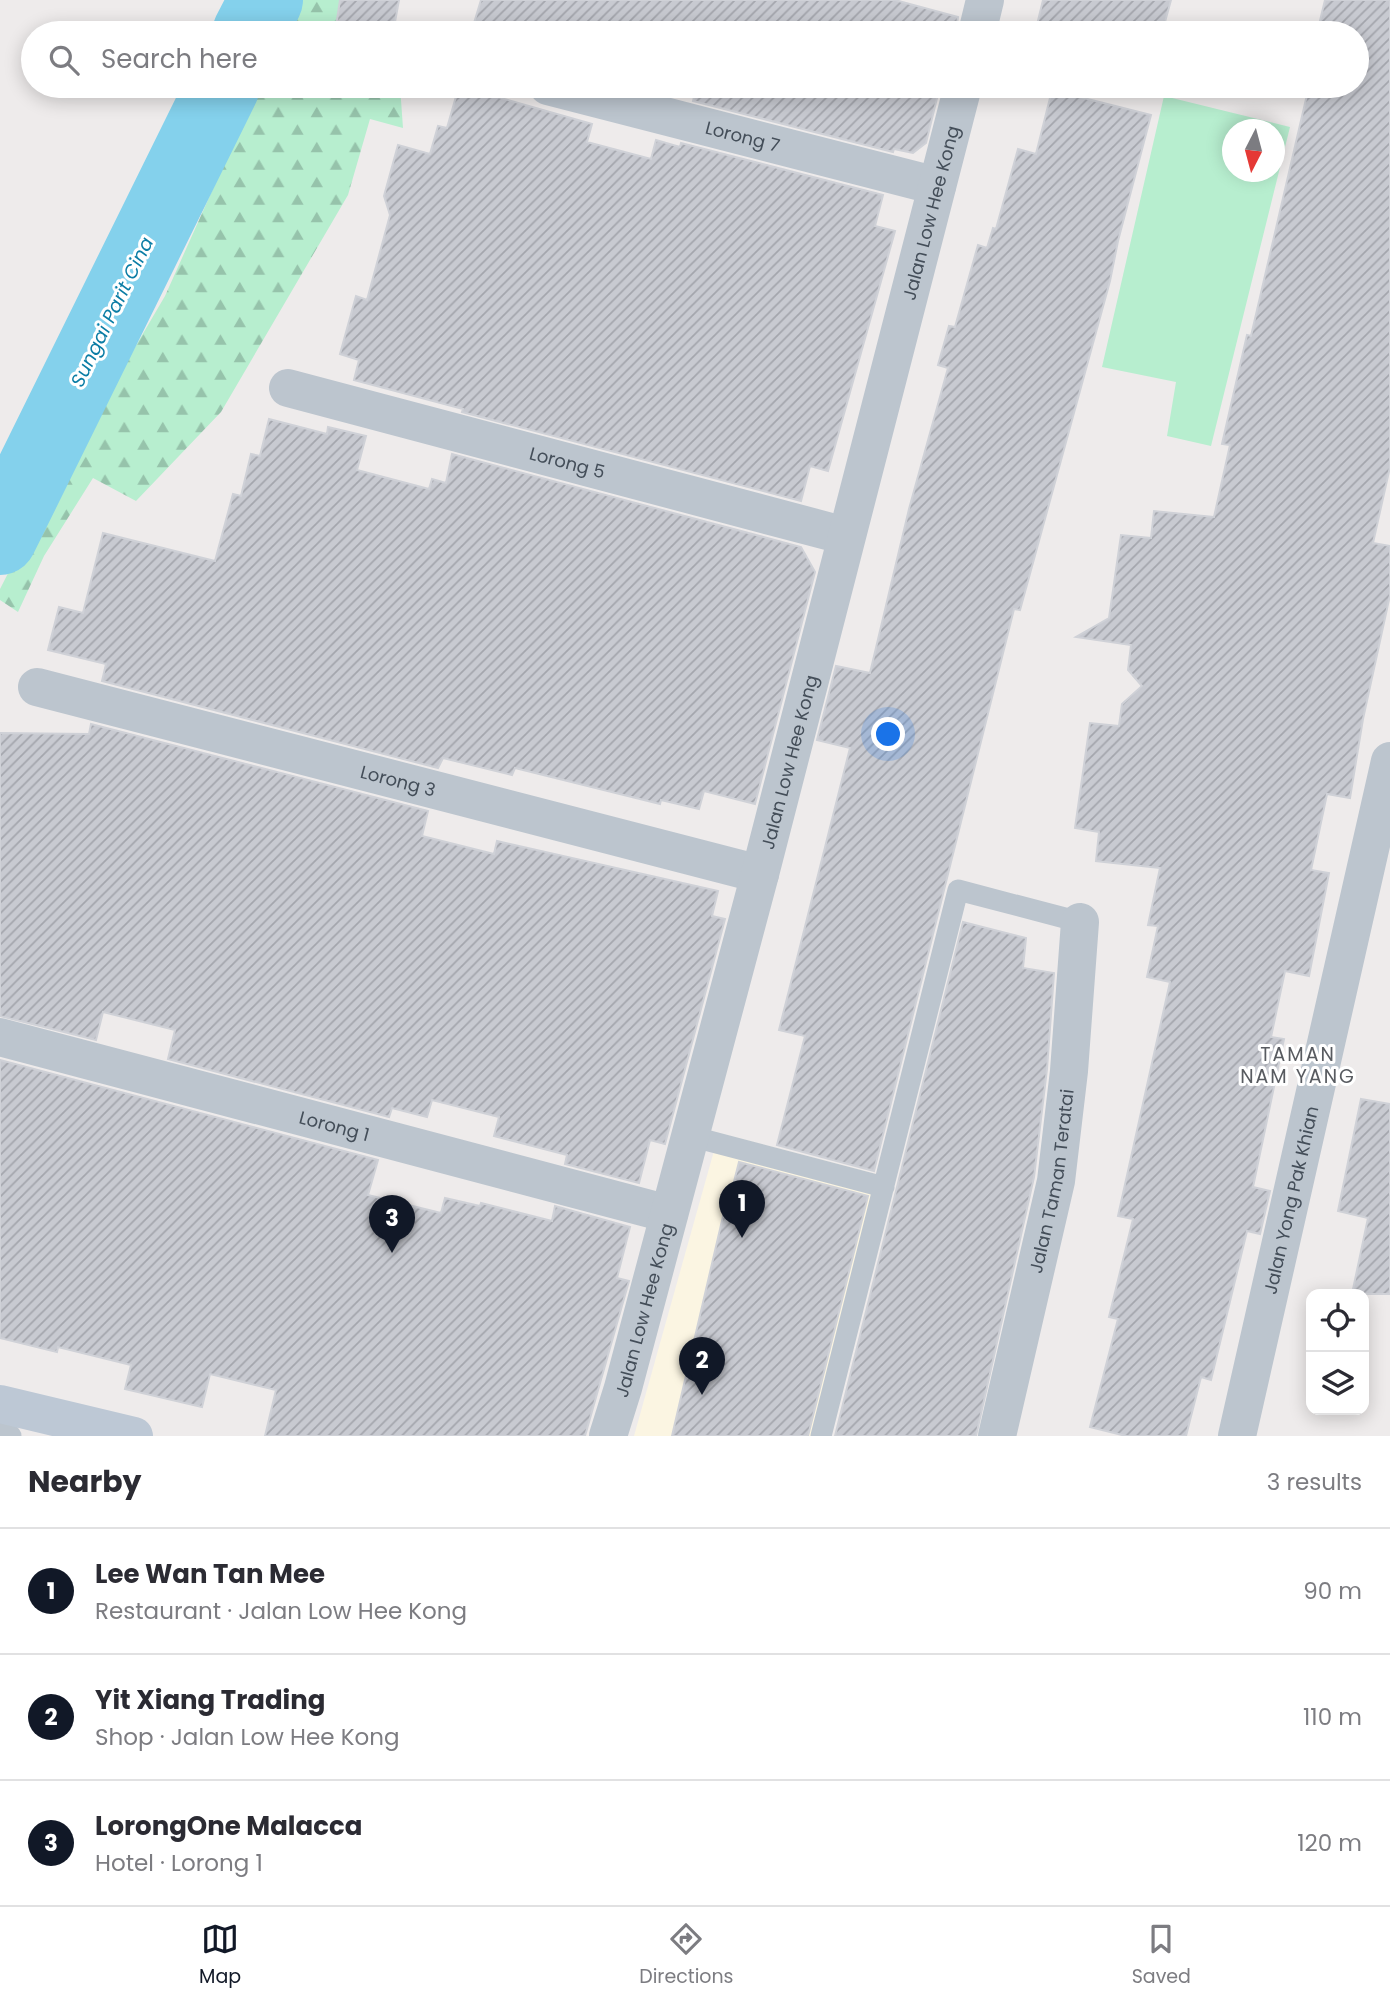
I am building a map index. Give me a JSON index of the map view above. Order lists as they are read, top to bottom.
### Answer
{
  "streets": {
    "street": [
      "Lorong 7",
      "Jalan Low Hee Kong",
      "Lorong 5",
      "Lorong 3",
      "Lorong 1",
      "Jalan Taman Teratai",
      "Jalan Yong Pak Khian"
    ]
  },
  "crossings": [
    ["Lorong 7", "Jalan Low Hee Kong"],
    ["Jalan Low Hee Kong", "Lorong 5"],
    ["Jalan Low Hee Kong", "Lorong 3"],
    ["Jalan Low Hee Kong", "Lorong 1"]
  ],
  "districts": ["TAMAN NAM YANG"],
  "water": ["Sungai Parit Cina"],
  "north": "bottom",
  "page": {
    "search": "Search here",
    "pins": ["1", "3", "2"],
    "heading": ["Nearby", "3 results"],
    "list": [
      {
        "mark": "1",
        "name": "Lee Wan Tan Mee",
        "note": "Restaurant · Jalan Low Hee Kong",
        "value": "90 m"
      },
      {
        "mark": "2",
        "name": "Yit Xiang Trading",
        "note": "Shop · Jalan Low Hee Kong",
        "value": "110 m"
      },
      {
        "mark": "3",
        "name": "LorongOne Malacca",
        "note": "Hotel · Lorong 1",
        "value": "120 m"
      }
    ],
    "nav": ["Map", "Directions", "Saved"]
  }
}
